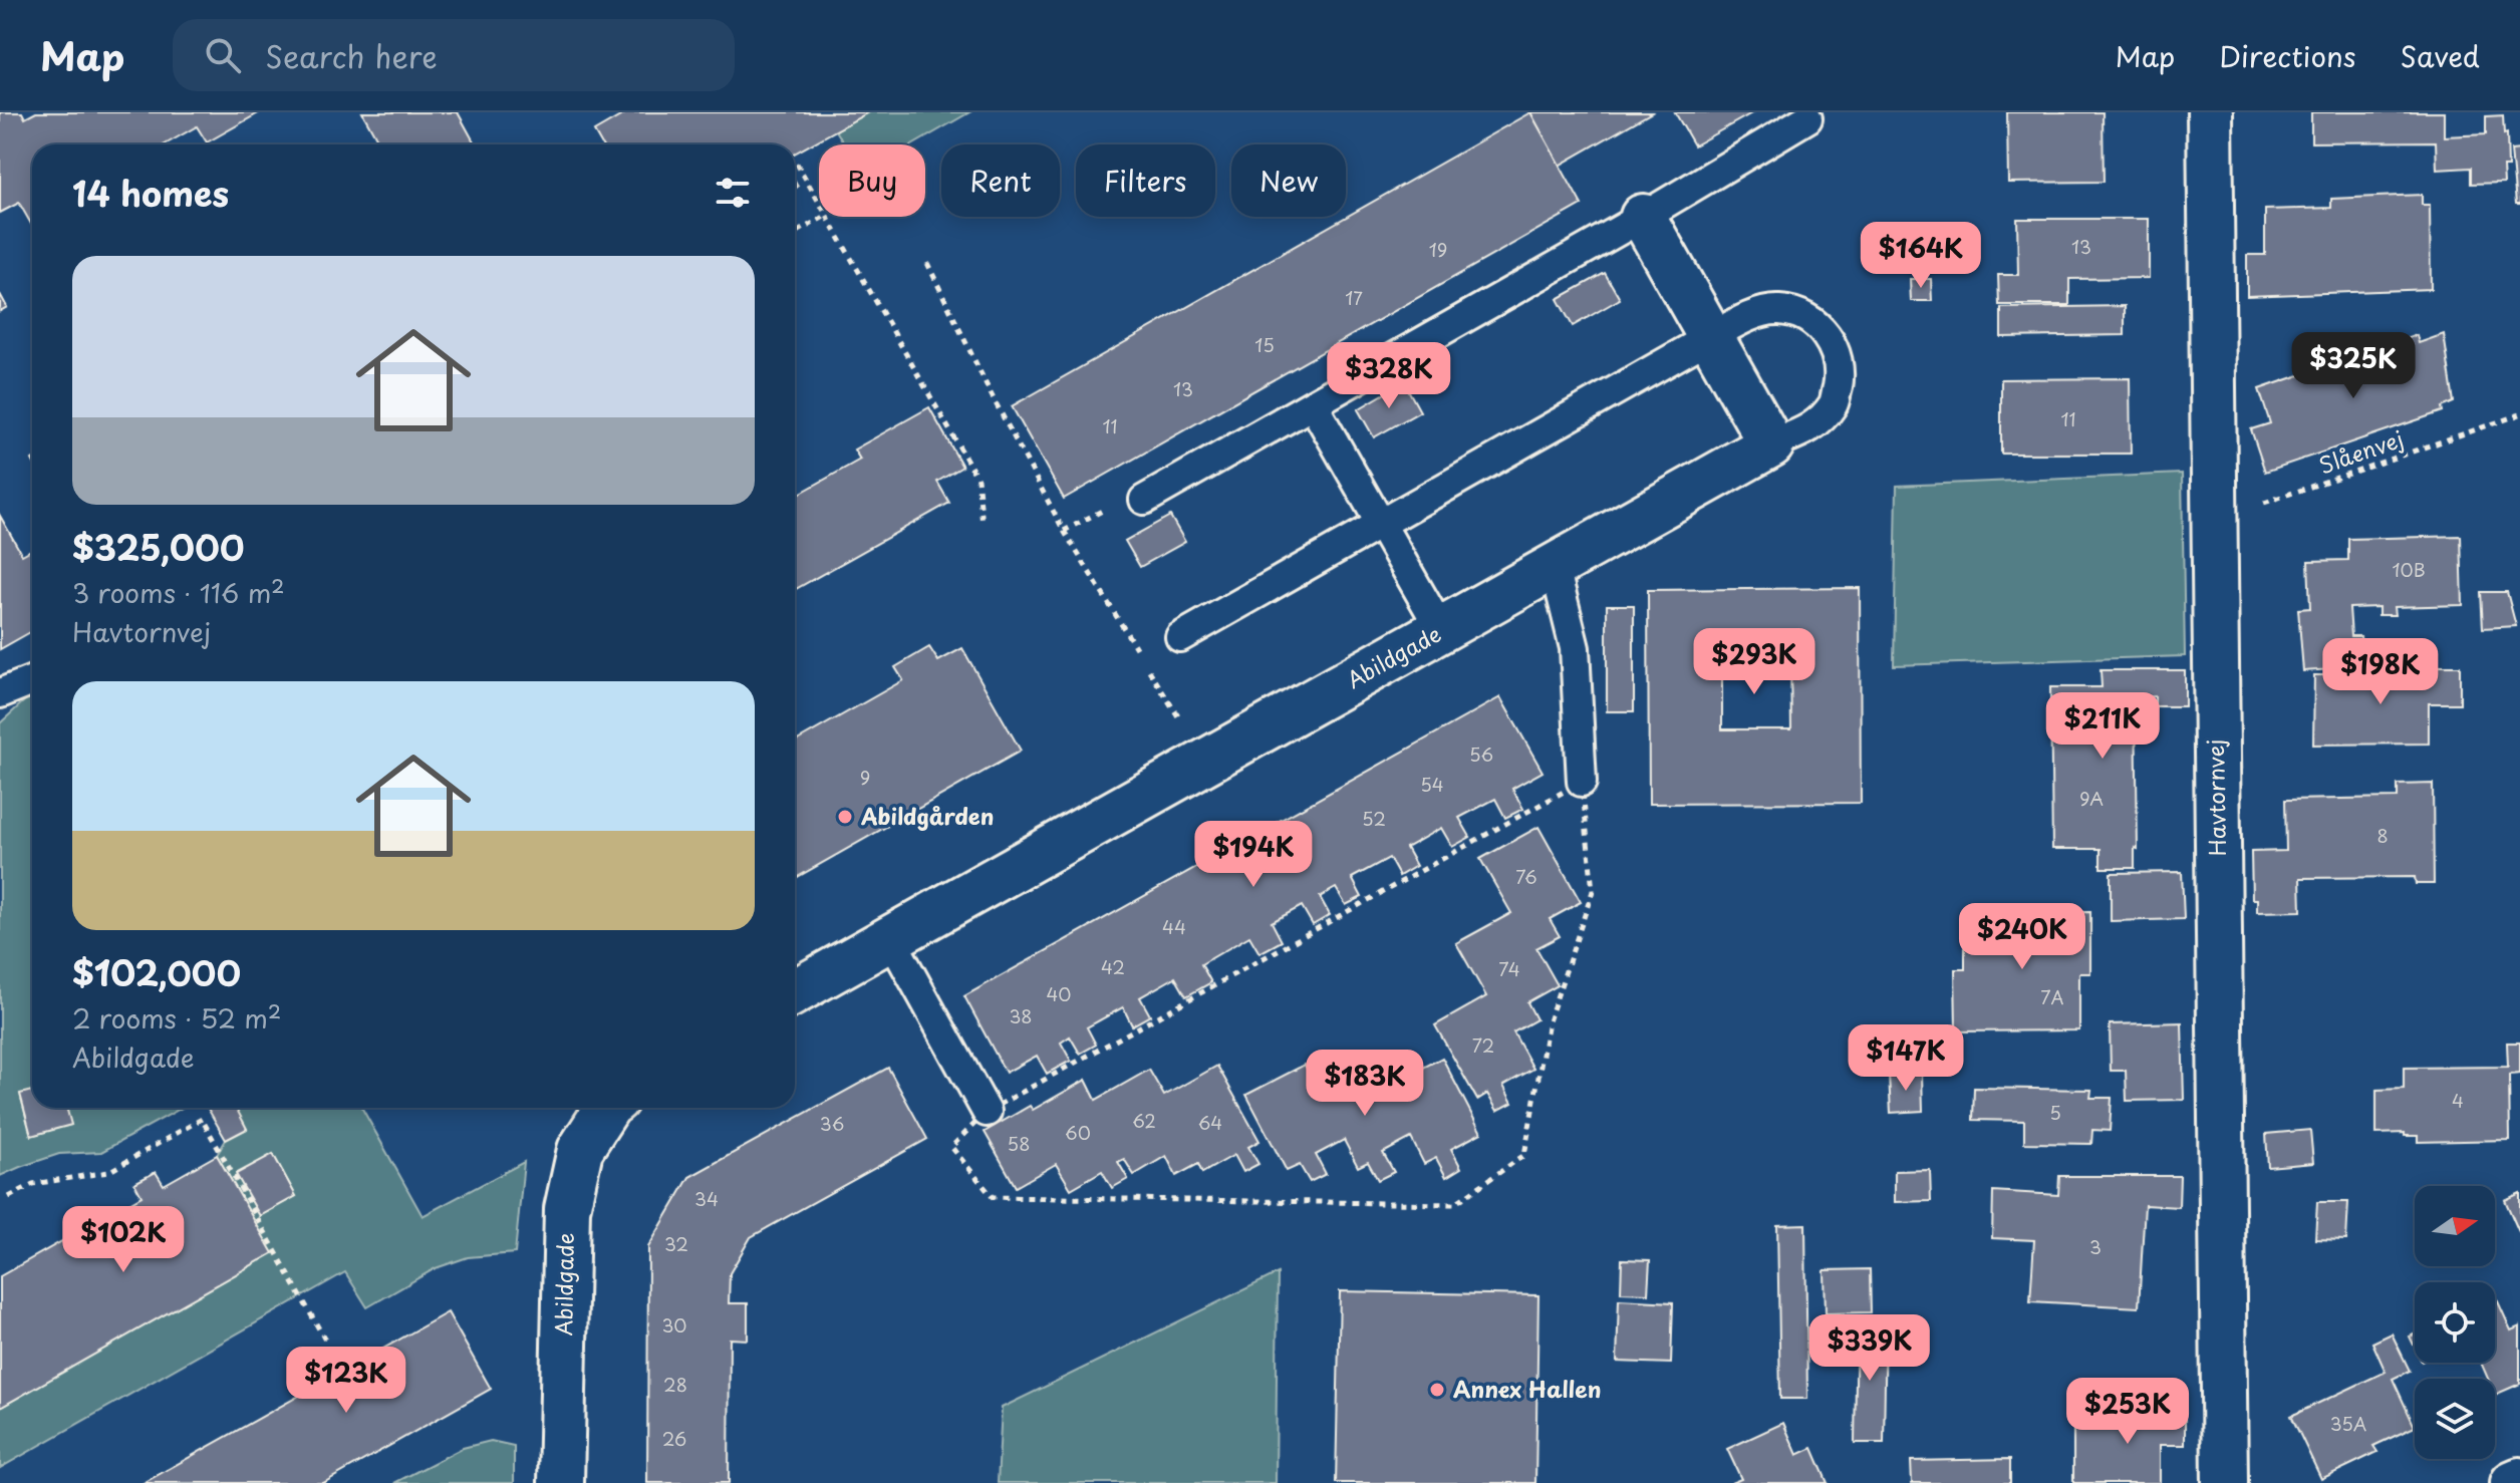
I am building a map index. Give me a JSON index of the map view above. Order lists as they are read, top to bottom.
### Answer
{
  "streets": {
    "street": ["Abildgade", "Havtornvej"],
    "path": ["Slåenvej"]
  },
  "crossings": [
    ["Slåenvej", "Havtornvej"]
  ],
  "places": ["Abildgården", "Annex Hallen"],
  "house_numbers": [
    "13",
    "19",
    "17",
    "15",
    "13",
    "11",
    "11",
    "10B",
    "56",
    "9",
    "54",
    "9A",
    "52",
    "8",
    "76",
    "44",
    "42",
    "74",
    "40",
    "7A",
    "38",
    "72",
    "4",
    "5",
    "62",
    "64",
    "36",
    "60",
    "58",
    "34",
    "32",
    "3",
    "30",
    "28",
    "35A",
    "26"
  ],
  "north": "right",
  "page": {
    "header": "Map",
    "search": "Search here",
    "nav": ["Map", "Directions", "Saved"],
    "chip": [
      "Buy",
      "Rent",
      "Filters",
      "New"
    ],
    "heading": "14 homes",
    "price": [
      "$164K",
      "$325K",
      "$328K",
      "$293K",
      "$198K",
      "$211K",
      "$194K",
      "$240K",
      "$147K",
      "$183K",
      "$102K",
      "$339K",
      "$123K",
      "$253K"
    ],
    "list": [
      {
        "name": "$325,000",
        "note": "3 rooms · 116 m² · Havtornvej"
      },
      {
        "name": "$102,000",
        "note": "2 rooms · 52 m² · Abildgade"
      }
    ]
  }
}
